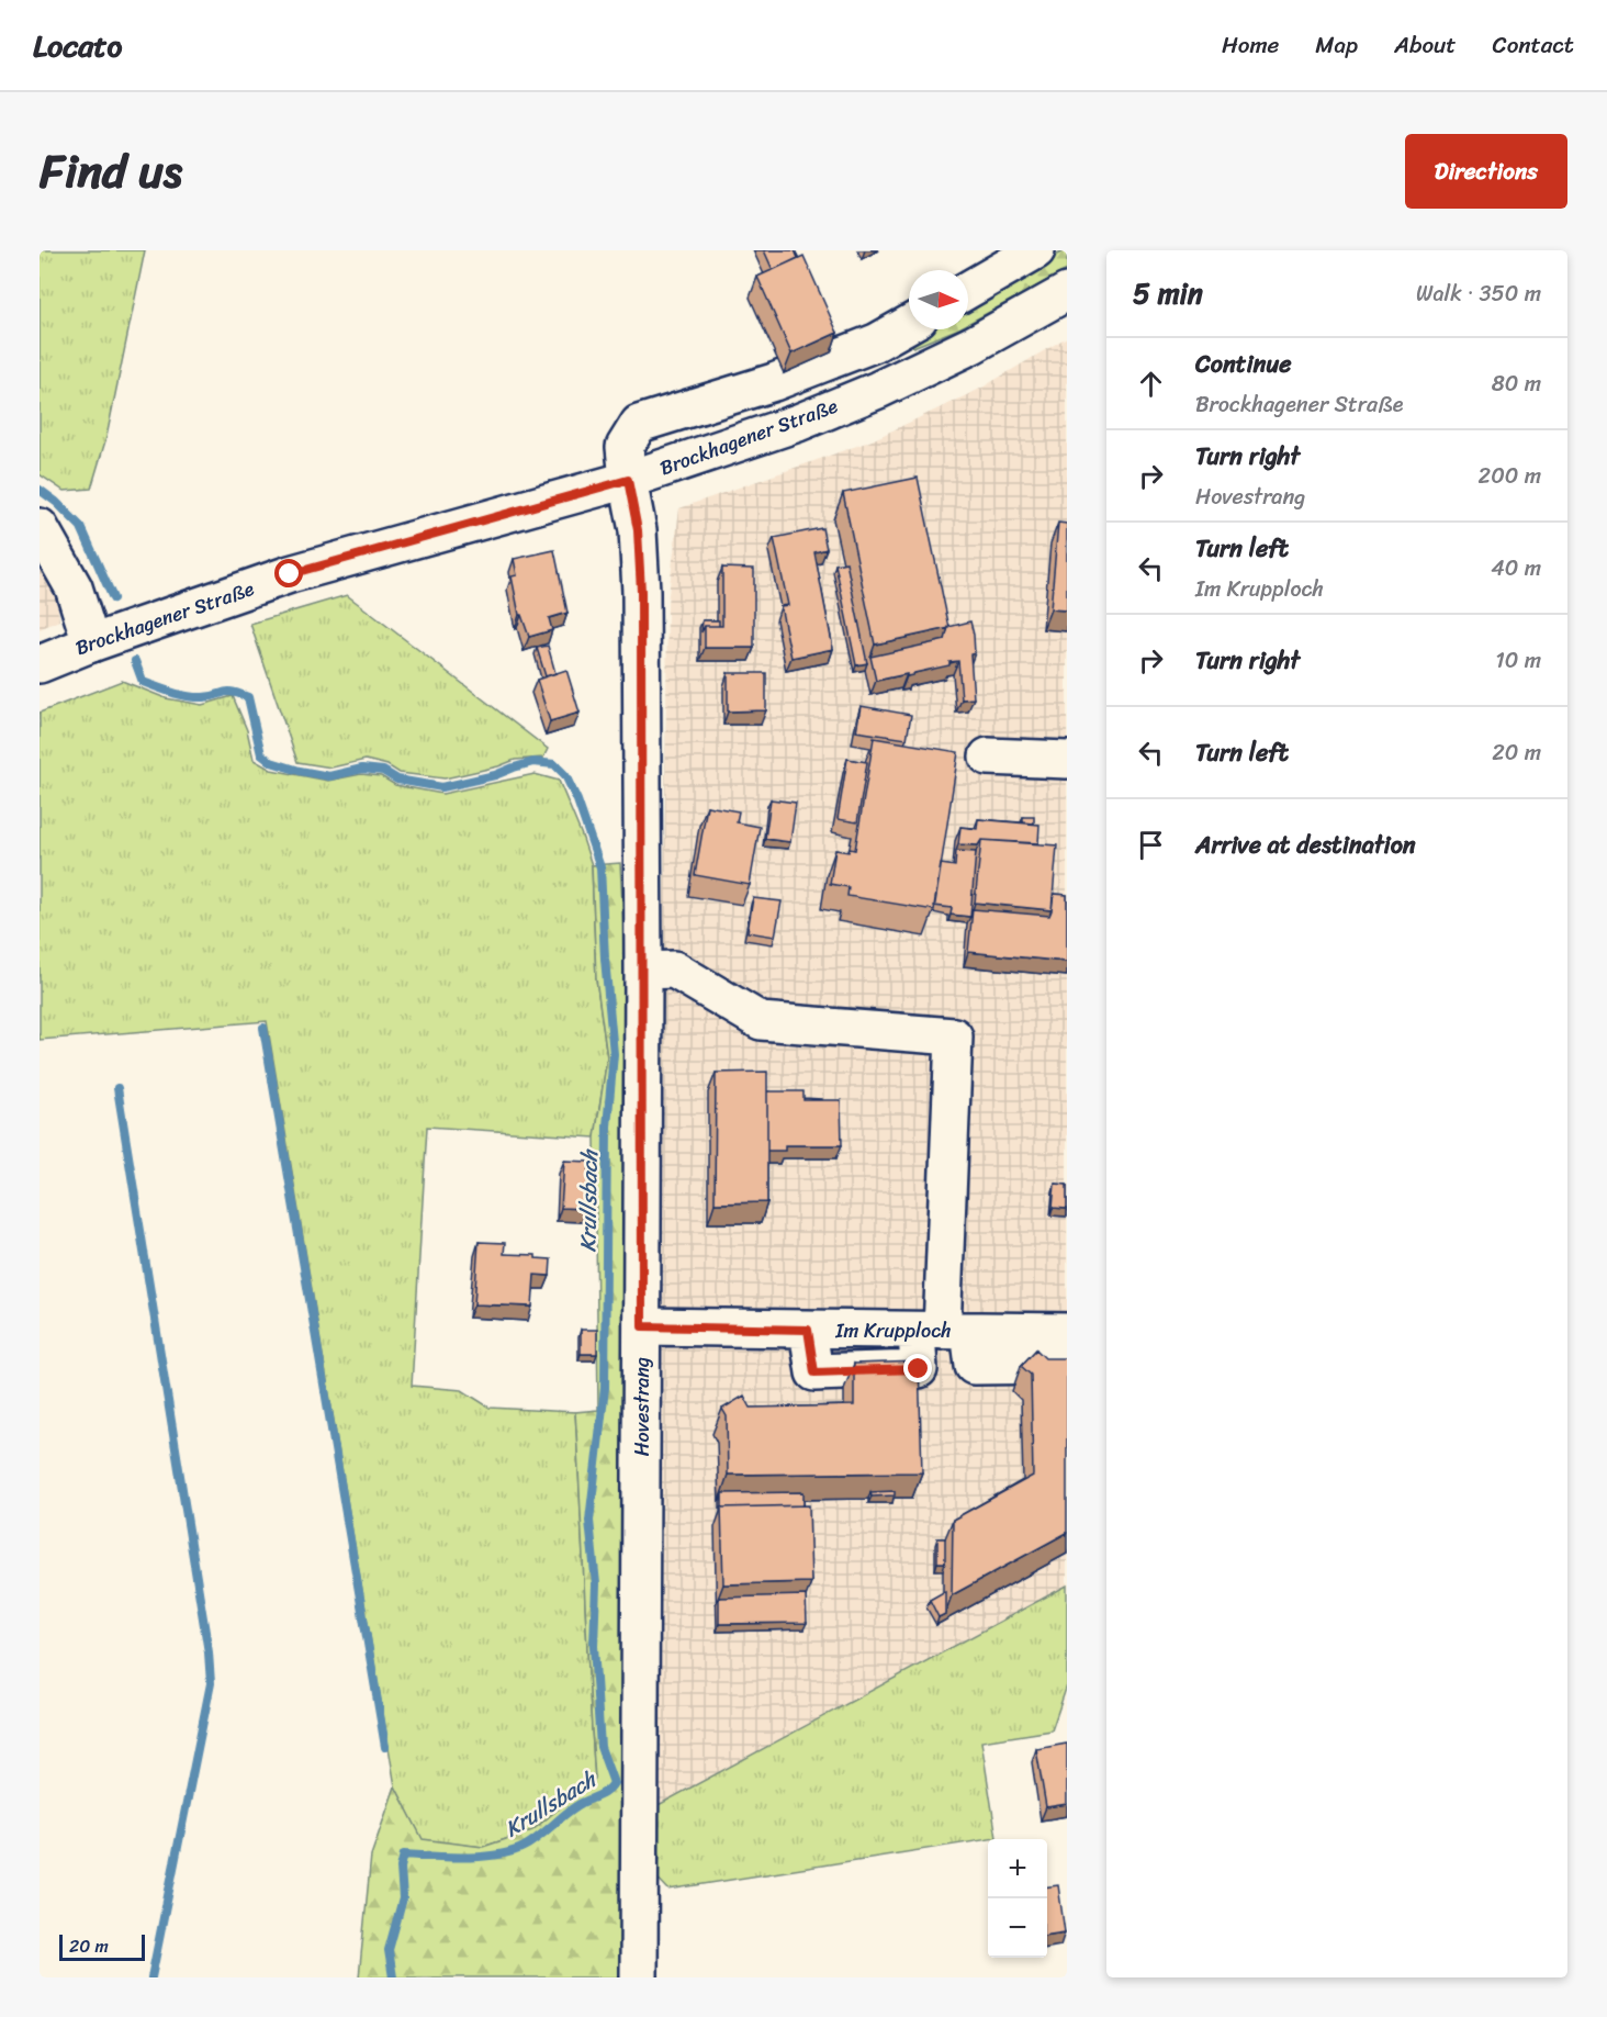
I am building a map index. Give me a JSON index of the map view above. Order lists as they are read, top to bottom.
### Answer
{
  "streets": {
    "street": ["Brockhagener Straße", "Im Krupploch", "Hovestrang"]
  },
  "crossings": [
    ["Brockhagener Straße", "Hovestrang"],
    ["Im Krupploch", "Hovestrang"]
  ],
  "water": ["Krullsbach"],
  "scale_bar": "20 m",
  "north": "right",
  "page": {
    "header": "Locato",
    "nav": [
      "Home",
      "Map",
      "About",
      "Contact"
    ],
    "title": "Find us",
    "buttons": "Directions",
    "heading": ["5 min", "Walk · 350 m"],
    "list": [
      ["Continue", "Brockhagener Straße", "80 m"],
      ["Turn right", "Hovestrang", "200 m"],
      ["Turn left", "Im Krupploch", "40 m"],
      ["Turn right", "10 m"],
      ["Turn left", "20 m"],
      "Arrive at destination"
    ],
    "map_buttons": ["+", "−"],
    "scale": "20 m"
  }
}
